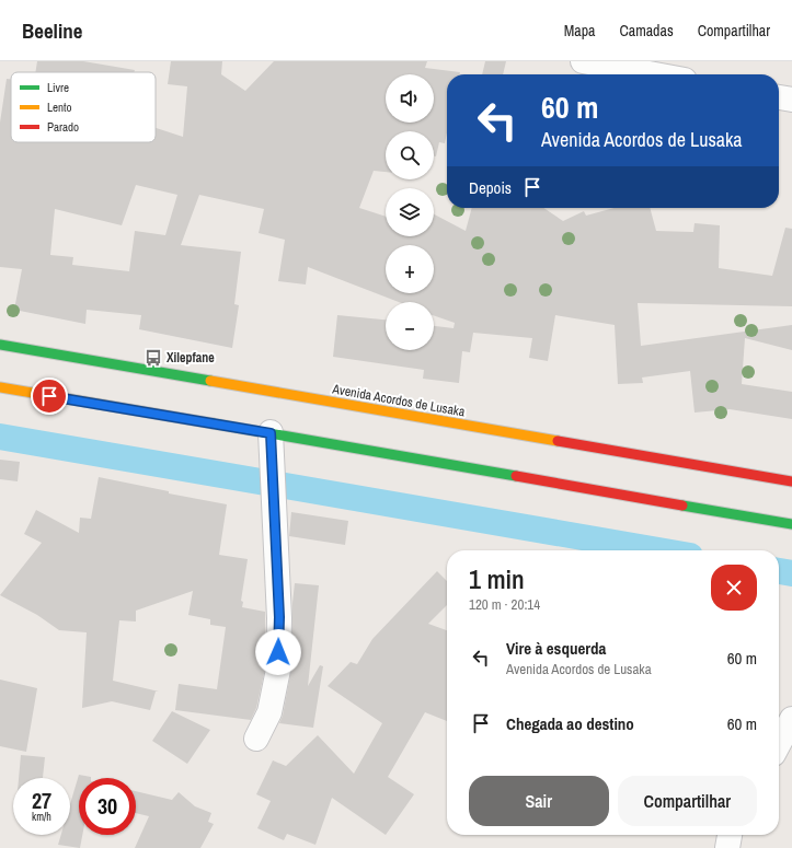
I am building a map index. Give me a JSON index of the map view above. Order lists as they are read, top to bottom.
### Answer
{
  "streets": {
    "main road": ["Avenida Acordos de Lusaka"]
  },
  "places": {
    "bus stop": ["Xilepfane"]
  },
  "legend": ["Livre", "Lento", "Parado"],
  "page": {
    "header": "Beeline",
    "nav": ["Mapa", "Camadas", "Compartilhar"],
    "map_buttons": ["+", "−"],
    "turn": ["60 m", "Avenida Acordos de Lusaka"],
    "then": "Depois",
    "heading": ["1 min", "120 m · 20:14"],
    "list": [
      {
        "name": "Vire à esquerda",
        "note": "Avenida Acordos de Lusaka",
        "value": "60 m"
      },
      {
        "name": "Chegada ao destino",
        "value": "60 m"
      }
    ],
    "buttons": ["Sair", "Compartilhar"],
    "speed": "27 km/h",
    "limit": "30"
  }
}
